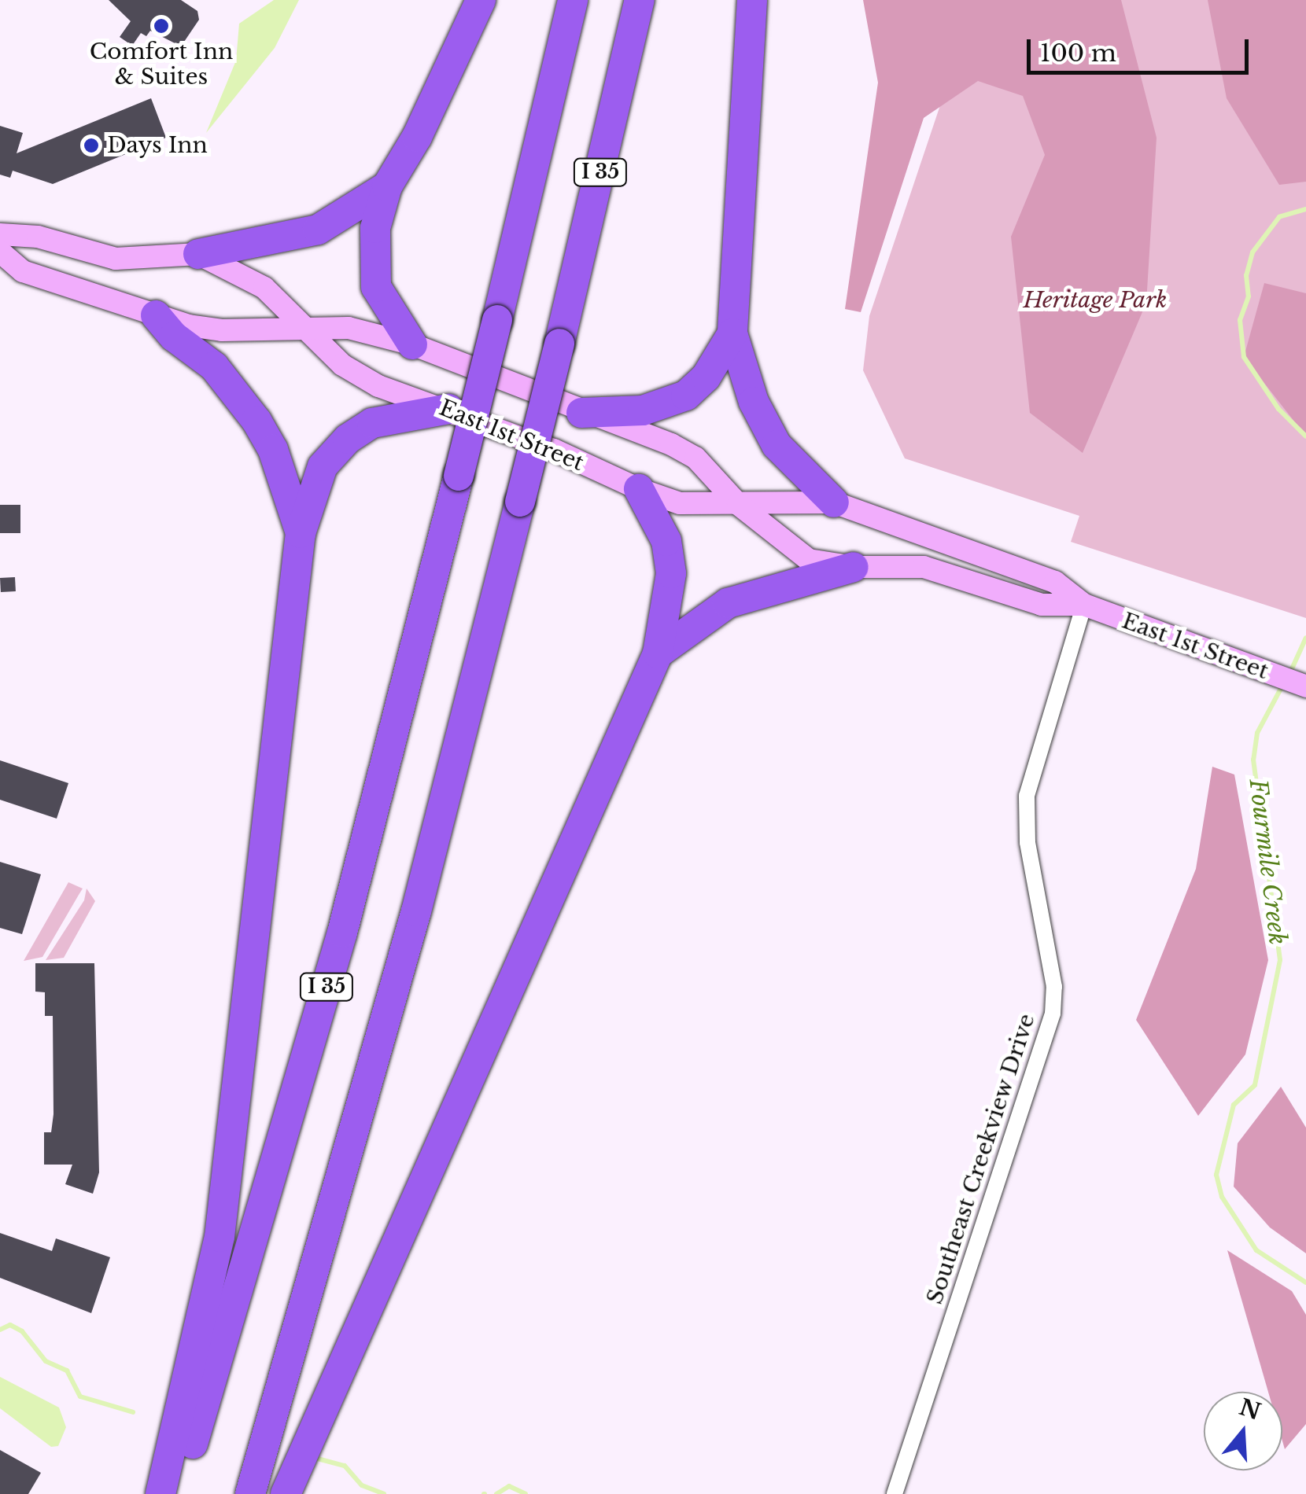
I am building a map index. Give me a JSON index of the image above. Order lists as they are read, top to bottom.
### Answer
{
  "streets": {
    "highway": ["I 35"],
    "main road": ["East 1st Street"],
    "street": ["Southeast Creekview Drive"]
  },
  "crossings": [
    ["East 1st Street", "Southeast Creekview Drive"]
  ],
  "water": ["Fourmile Creek"],
  "parks": ["Heritage Park"],
  "places": ["Comfort Inn & Suites", "Days Inn"],
  "scale_bar": "100 m",
  "north": "top"
}
